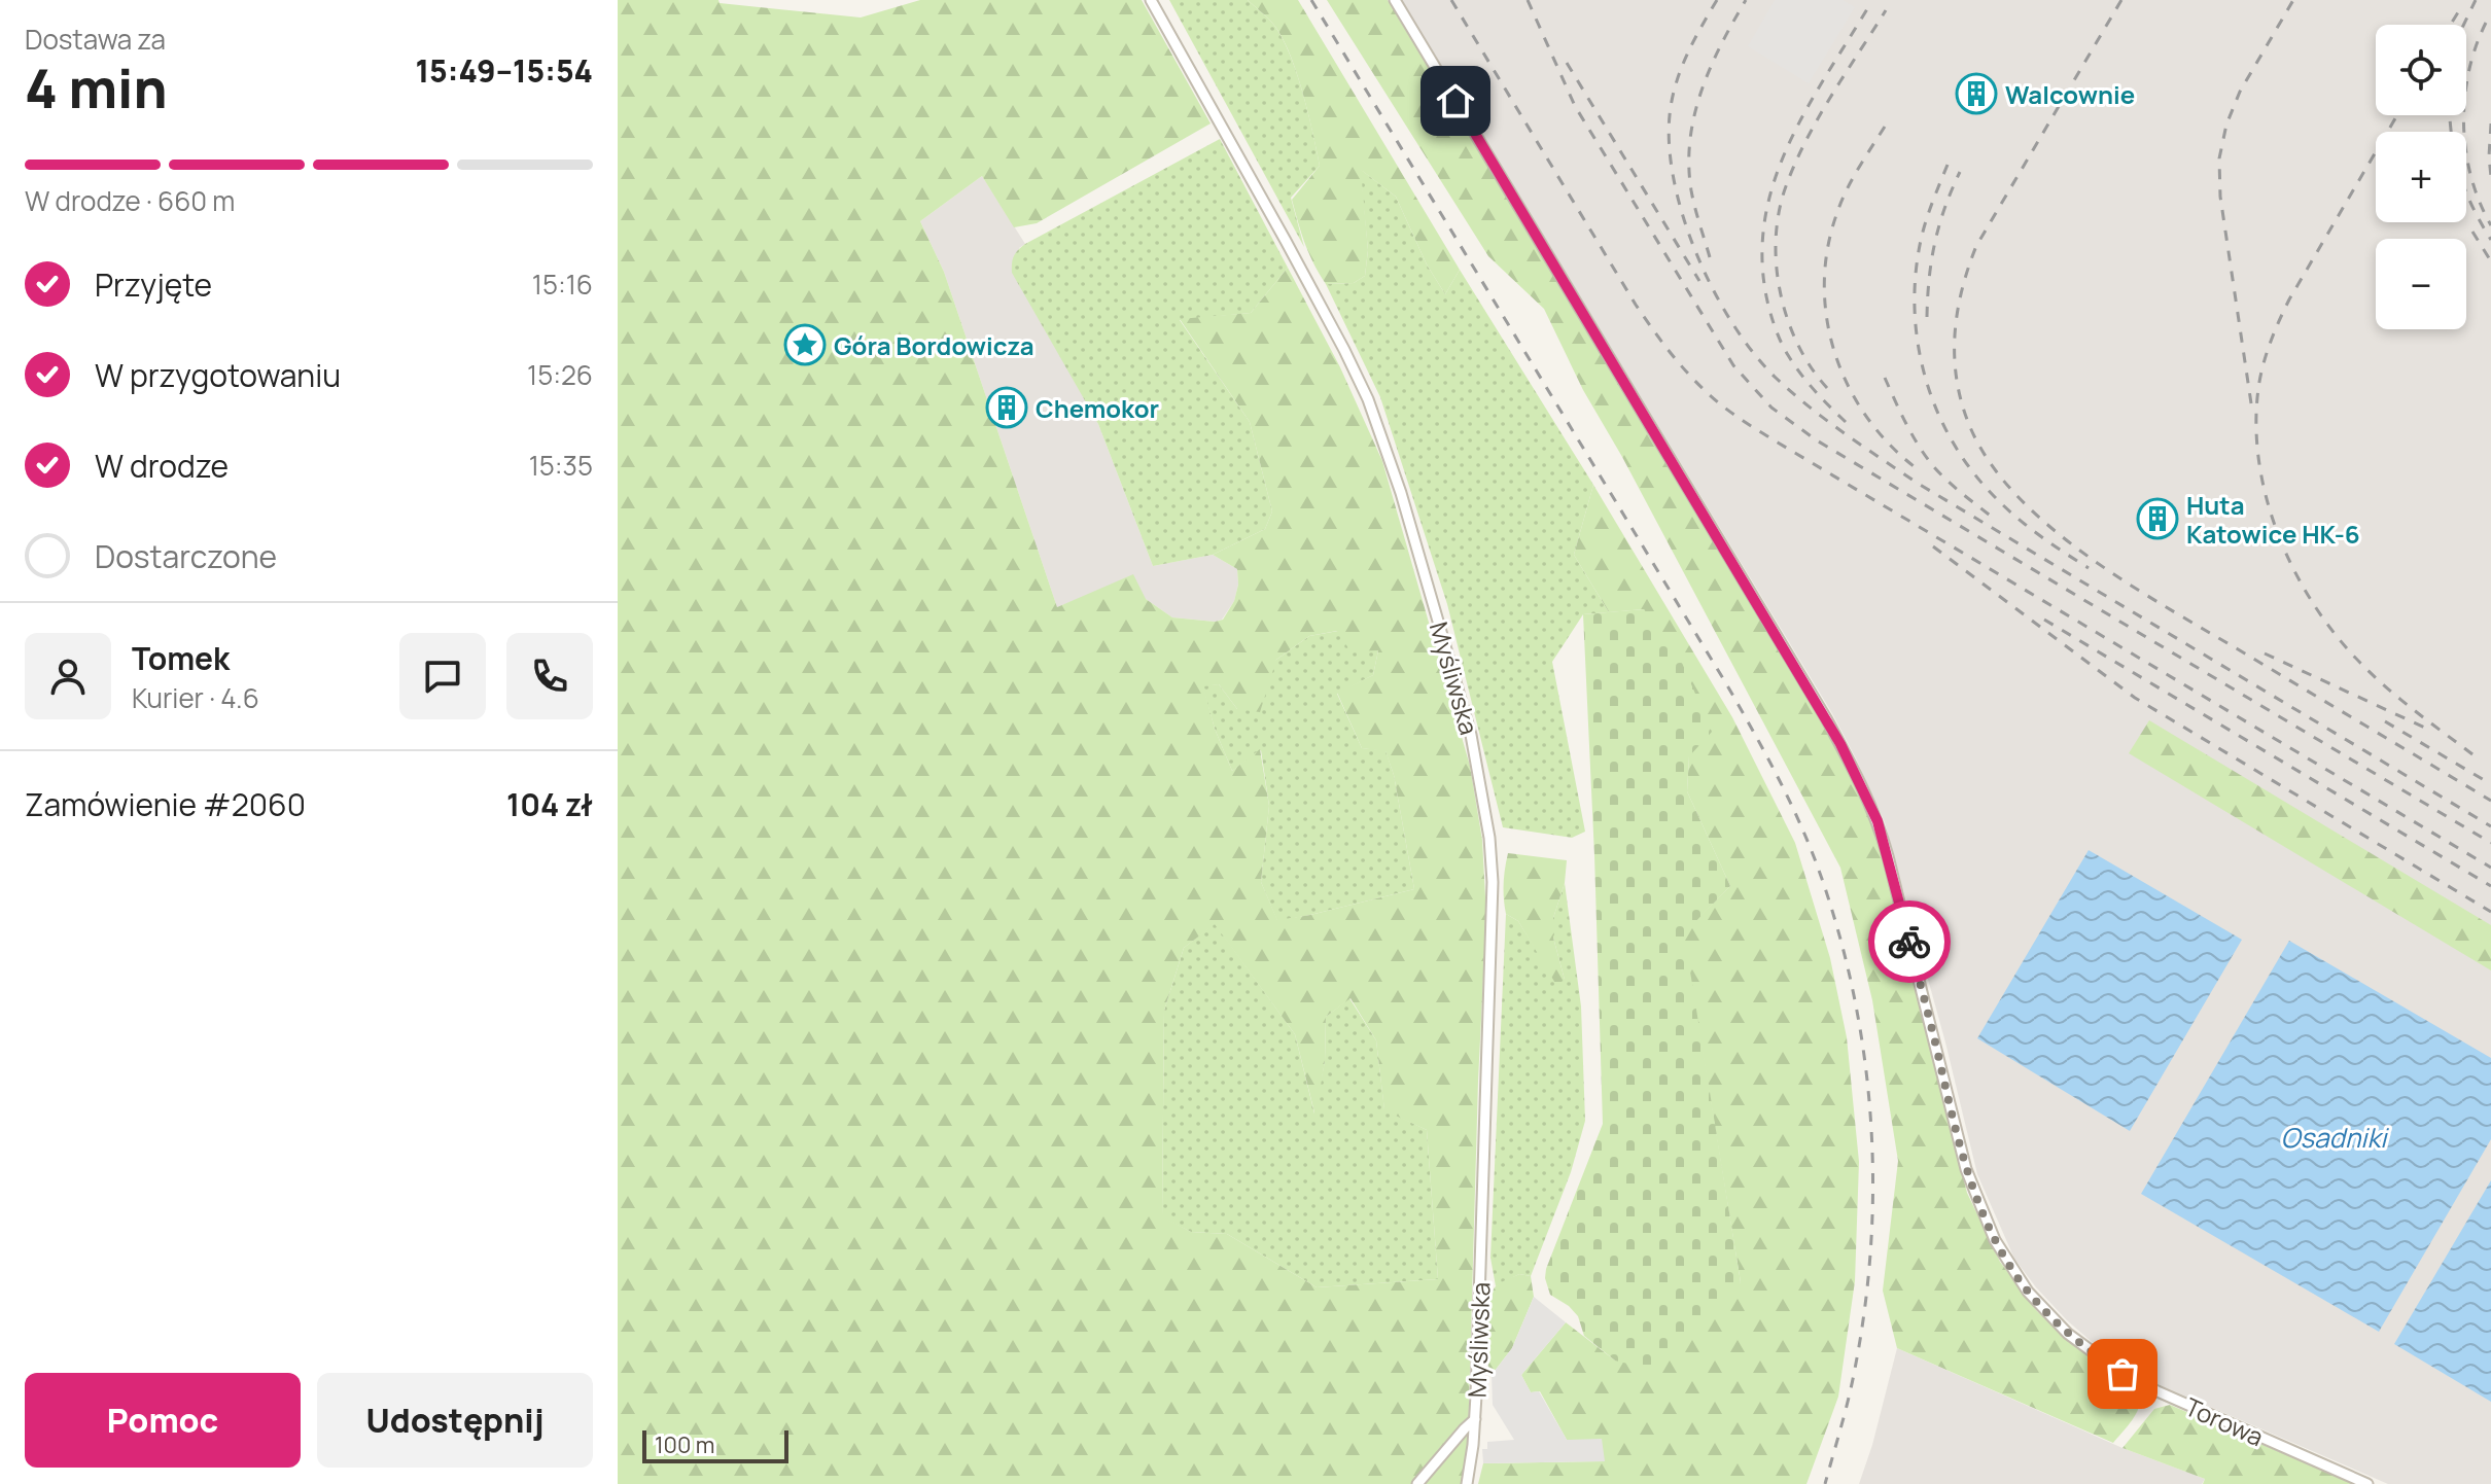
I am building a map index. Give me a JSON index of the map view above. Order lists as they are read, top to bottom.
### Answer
{
  "streets": {
    "street": ["Myśliwska", "Torowa"]
  },
  "water": ["Osadniki"],
  "places": {
    "building": ["Walcownie", "Chemokor", "Huta Katowice HK-6"],
    "place": ["Góra Bordowicza"]
  },
  "scale_bar": "100 m",
  "page": {
    "heading": ["4 min", "Dostawa za", "15:49–15:54"],
    "panel": [
      "Tomek",
      "Kurier · 4.6",
      "Zamówienie #2060",
      "104 zł"
    ],
    "map_buttons": ["+", "−"],
    "bar": "W drodze · 660 m",
    "list": [
      ["Przyjęte", "15:16"],
      ["W przygotowaniu", "15:26"],
      ["W drodze", "15:35"],
      "Dostarczone"
    ],
    "buttons": ["Pomoc", "Udostępnij"],
    "scale": "100 m"
  }
}
